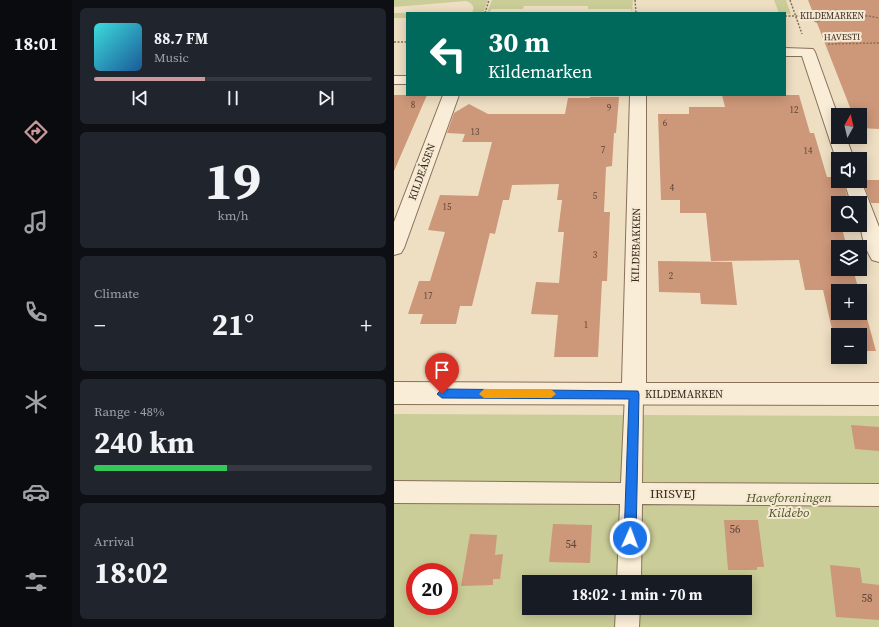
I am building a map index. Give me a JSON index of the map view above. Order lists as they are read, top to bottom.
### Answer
{
  "streets": {
    "street": ["KILDEMARKEN", "KILDEÅSEN", "KILDEBAKKEN"],
    "lane": ["IRISVEJ"],
    "path": ["HAVESTI"]
  },
  "crossings": [
    ["KILDEMARKEN", "KILDEBAKKEN"]
  ],
  "parks": ["Haveforeningen Kildebo"],
  "house_numbers": [
    "8",
    "9",
    "12",
    "6",
    "13",
    "7",
    "14",
    "4",
    "5",
    "15",
    "3",
    "2",
    "17",
    "1",
    "56",
    "54",
    "58"
  ],
  "north": "top",
  "page": {
    "tabs": "18:01",
    "turn": ["30 m", "Kildemarken"],
    "song": ["88.7 FM", "Music"],
    "map_buttons": ["+", "−"],
    "tile": [
      ["19", "km/h"],
      "Climate",
      ["Range · 48%", "240 km"],
      ["Arrival", "18:02"]
    ],
    "heat": ["−", "21°", "+"],
    "limit": "20",
    "trip": "18:02 · 1 min · 70 m"
  }
}
